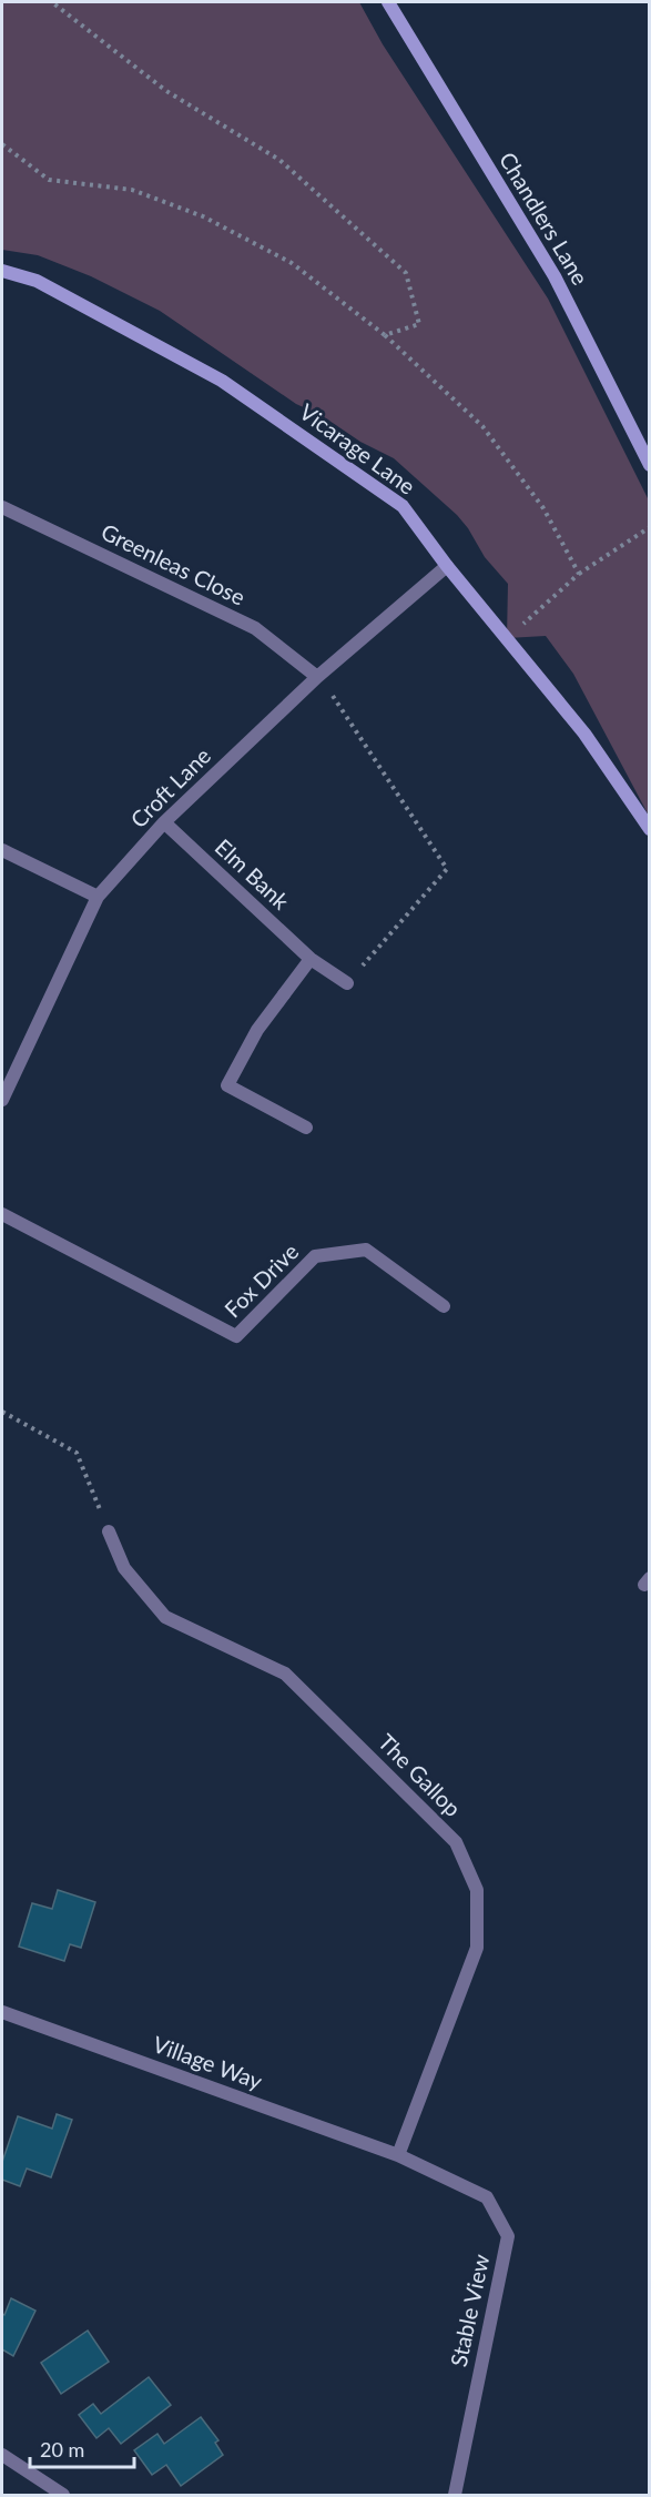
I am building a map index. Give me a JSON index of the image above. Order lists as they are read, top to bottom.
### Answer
{
  "streets": {
    "street": [
      "Chandlers Lane",
      "Vicarage Lane",
      "Greenleas Close",
      "Croft Lane",
      "Elm Bank",
      "Fox Drive",
      "The Gallop",
      "Village Way",
      "Stable View"
    ]
  },
  "crossings": [
    ["Vicarage Lane", "Croft Lane"],
    ["Greenleas Close", "Croft Lane"],
    ["Croft Lane", "Elm Bank"],
    ["The Gallop", "Village Way"],
    ["The Gallop", "Stable View"],
    ["Village Way", "Stable View"]
  ],
  "scale_bar": "20 m"
}
